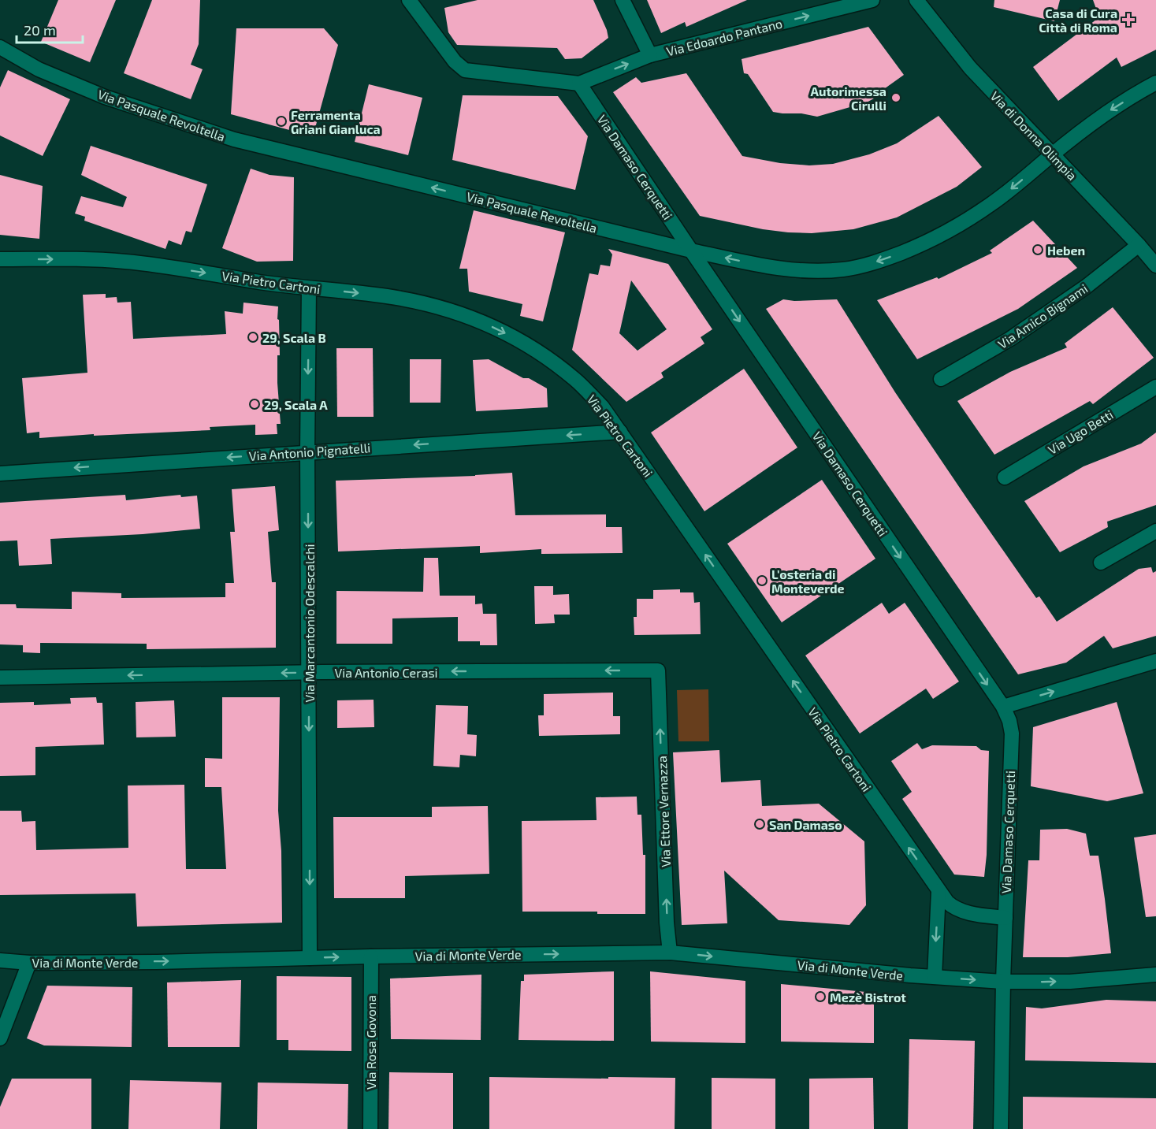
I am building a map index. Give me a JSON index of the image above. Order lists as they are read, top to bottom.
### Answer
{
  "streets": {
    "street": [
      "Via Edoardo Pantano",
      "Via Pasquale Revoltella",
      "Via di Donna Olimpia",
      "Via Damaso Cerquetti",
      "Via Pietro Cartoni",
      "Via Amico Bignami",
      "Via Ugo Betti",
      "Via Antonio Pignatelli",
      "Via Marcantonio Odescalchi",
      "Via Antonio Cerasi",
      "Via Ettore Vernazza",
      "Via di Monte Verde",
      "Via Rosa Govona"
    ]
  },
  "crossings": [
    ["Via Edoardo Pantano", "Via Damaso Cerquetti"],
    ["Via Pasquale Revoltella", "Via di Donna Olimpia"],
    ["Via Pasquale Revoltella", "Via Damaso Cerquetti"],
    ["Via di Donna Olimpia", "Via Amico Bignami"],
    ["Via Damaso Cerquetti", "Via Pietro Cartoni"],
    ["Via Damaso Cerquetti", "Via di Monte Verde"],
    ["Via Pietro Cartoni", "Via Antonio Pignatelli"],
    ["Via Pietro Cartoni", "Via Marcantonio Odescalchi"],
    ["Via Antonio Pignatelli", "Via Marcantonio Odescalchi"],
    ["Via Marcantonio Odescalchi", "Via Antonio Cerasi"],
    ["Via Marcantonio Odescalchi", "Via di Monte Verde"],
    ["Via Antonio Cerasi", "Via Ettore Vernazza"],
    ["Via Ettore Vernazza", "Via di Monte Verde"],
    ["Via di Monte Verde", "Via Rosa Govona"]
  ],
  "one_way": [
    "Via Edoardo Pantano",
    "Via Pasquale Revoltella",
    "Via Damaso Cerquetti",
    "Via Antonio Pignatelli",
    "Via Marcantonio Odescalchi",
    "Via Antonio Cerasi",
    "Via Ettore Vernazza",
    "Via di Monte Verde"
  ],
  "places": {
    "health": ["Casa di Cura Città di Roma"],
    "other": [
      "Autorimessa Cirulli",
      "Ferramenta Griani Gianluca",
      "Heben",
      "29, Scala B",
      "29, Scala A",
      "L'osteria di Monteverde",
      "San Damaso",
      "Mezè Bistrot"
    ]
  },
  "scale_bar": "20 m"
}
